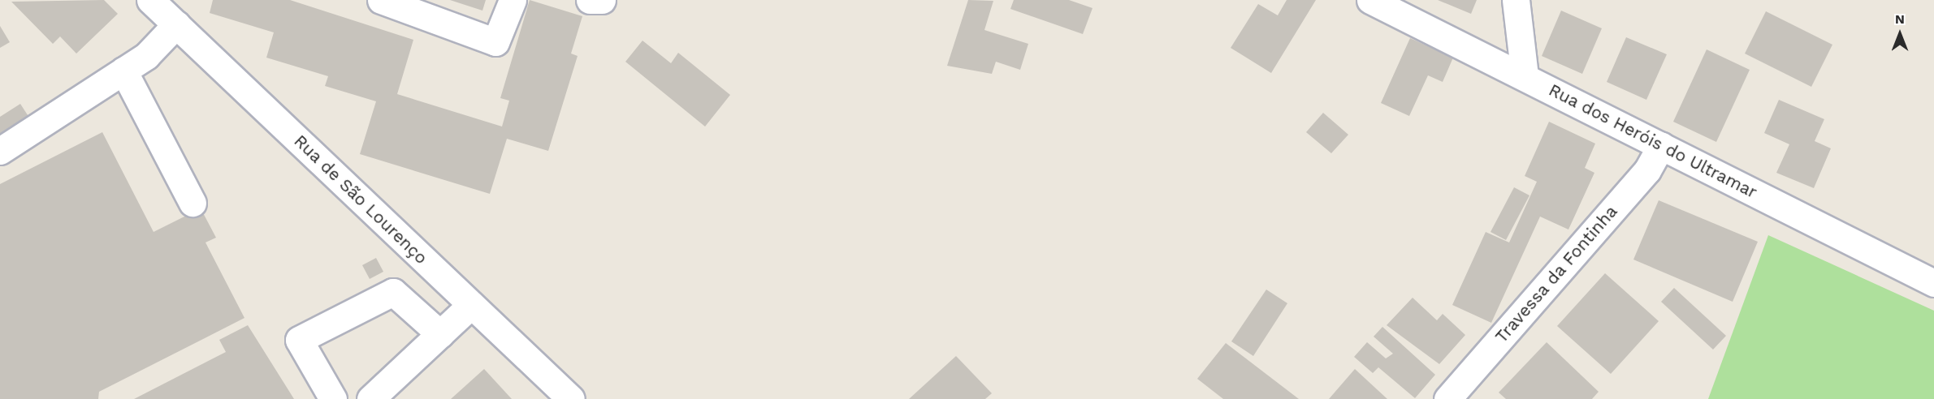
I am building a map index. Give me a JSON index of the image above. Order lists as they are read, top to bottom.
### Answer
{
  "streets": {
    "street": ["Rua dos Heróis do Ultramar", "Rua de São Lourenço", "Travessa da Fontinha"]
  },
  "crossings": [
    ["Rua dos Heróis do Ultramar", "Travessa da Fontinha"]
  ],
  "north": "top"
}
